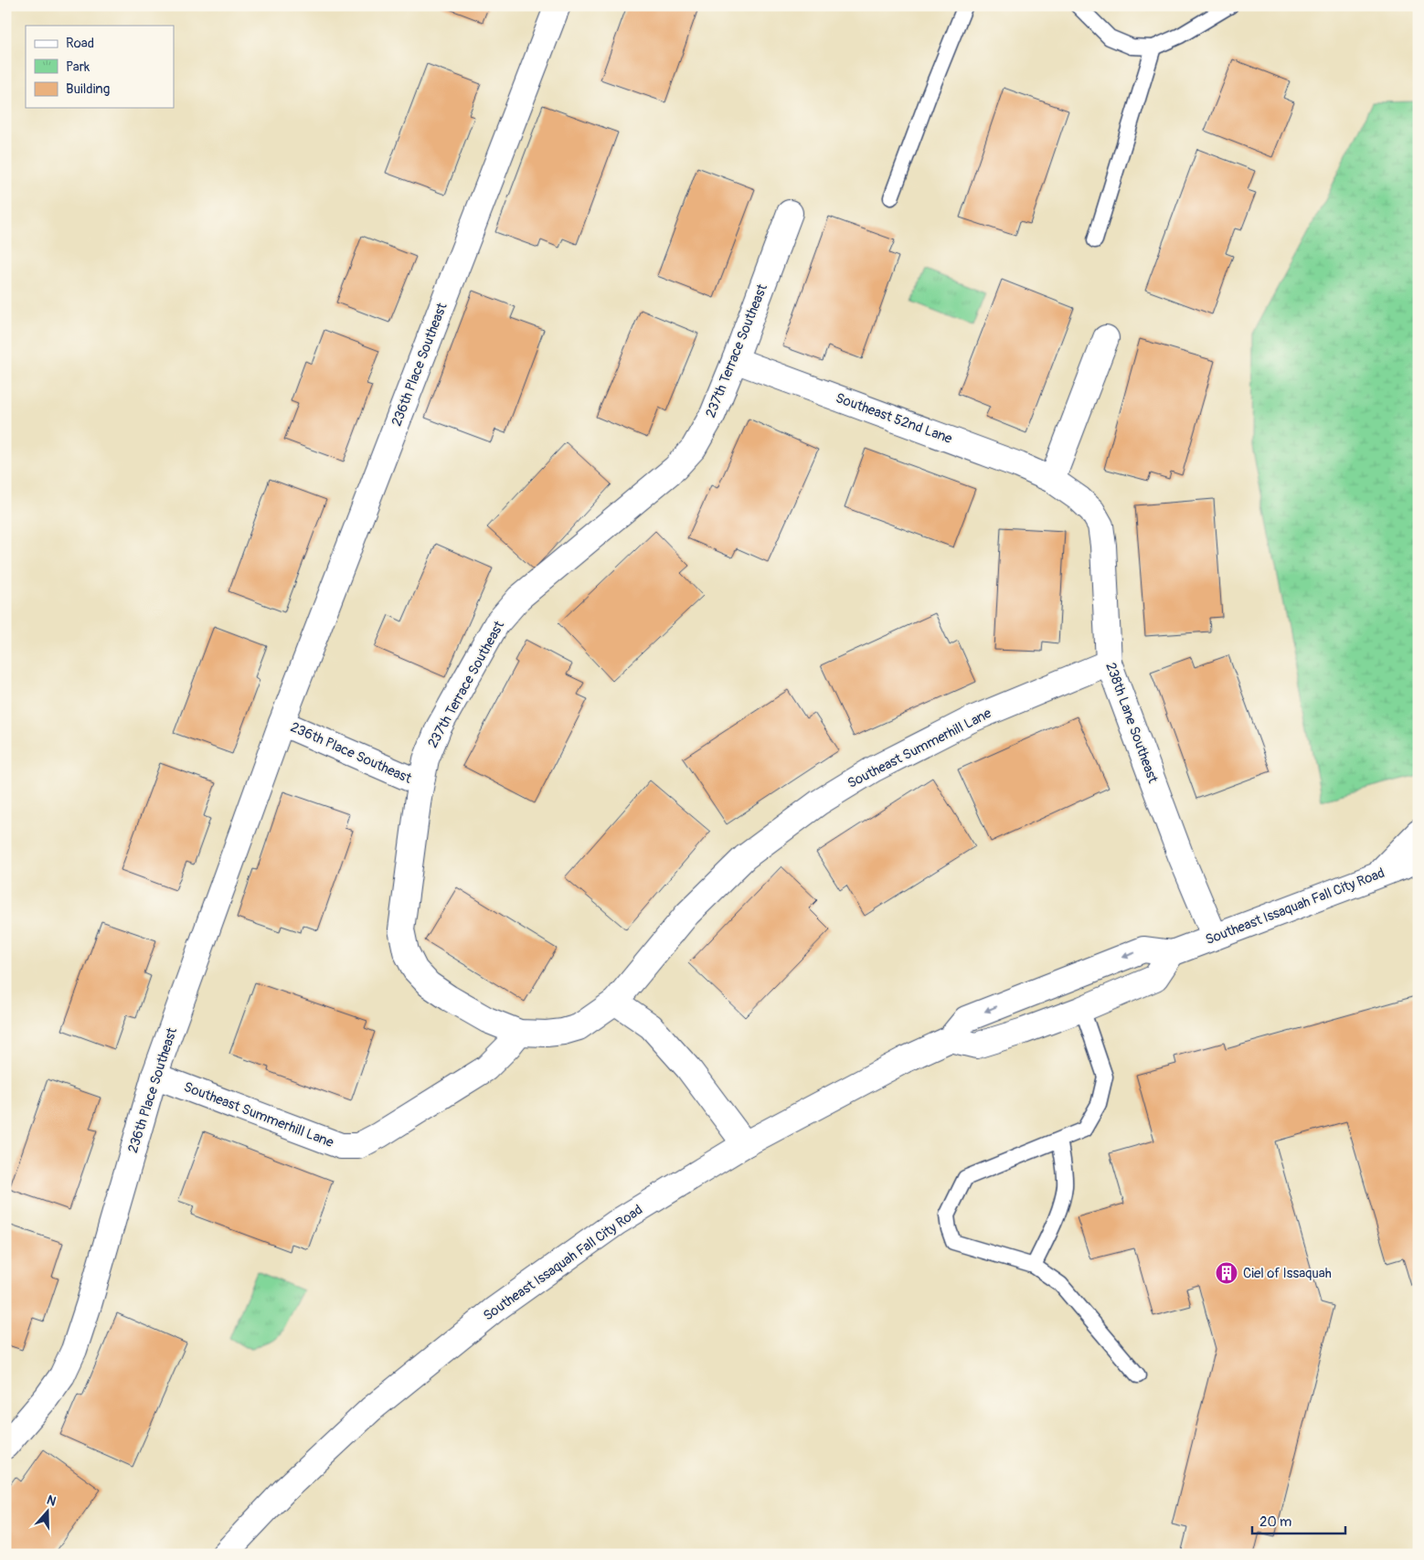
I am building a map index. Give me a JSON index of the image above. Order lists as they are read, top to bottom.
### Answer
{
  "streets": {
    "street": [
      "237th Terrace Southeast",
      "236th Place Southeast",
      "Southeast 52nd Lane",
      "238th Lane Southeast",
      "Southeast Summerhill Lane",
      "Southeast Issaquah Fall City Road"
    ]
  },
  "crossings": [
    ["237th Terrace Southeast", "236th Place Southeast"],
    ["237th Terrace Southeast", "Southeast 52nd Lane"],
    ["237th Terrace Southeast", "Southeast Summerhill Lane"],
    ["236th Place Southeast", "Southeast Summerhill Lane"],
    ["Southeast 52nd Lane", "238th Lane Southeast"],
    ["238th Lane Southeast", "Southeast Summerhill Lane"],
    ["238th Lane Southeast", "Southeast Issaquah Fall City Road"]
  ],
  "places": {
    "building": ["Ciel of Issaquah"]
  },
  "legend": ["Road", "Park", "Building"],
  "scale_bar": "20 m",
  "north": "top"
}
